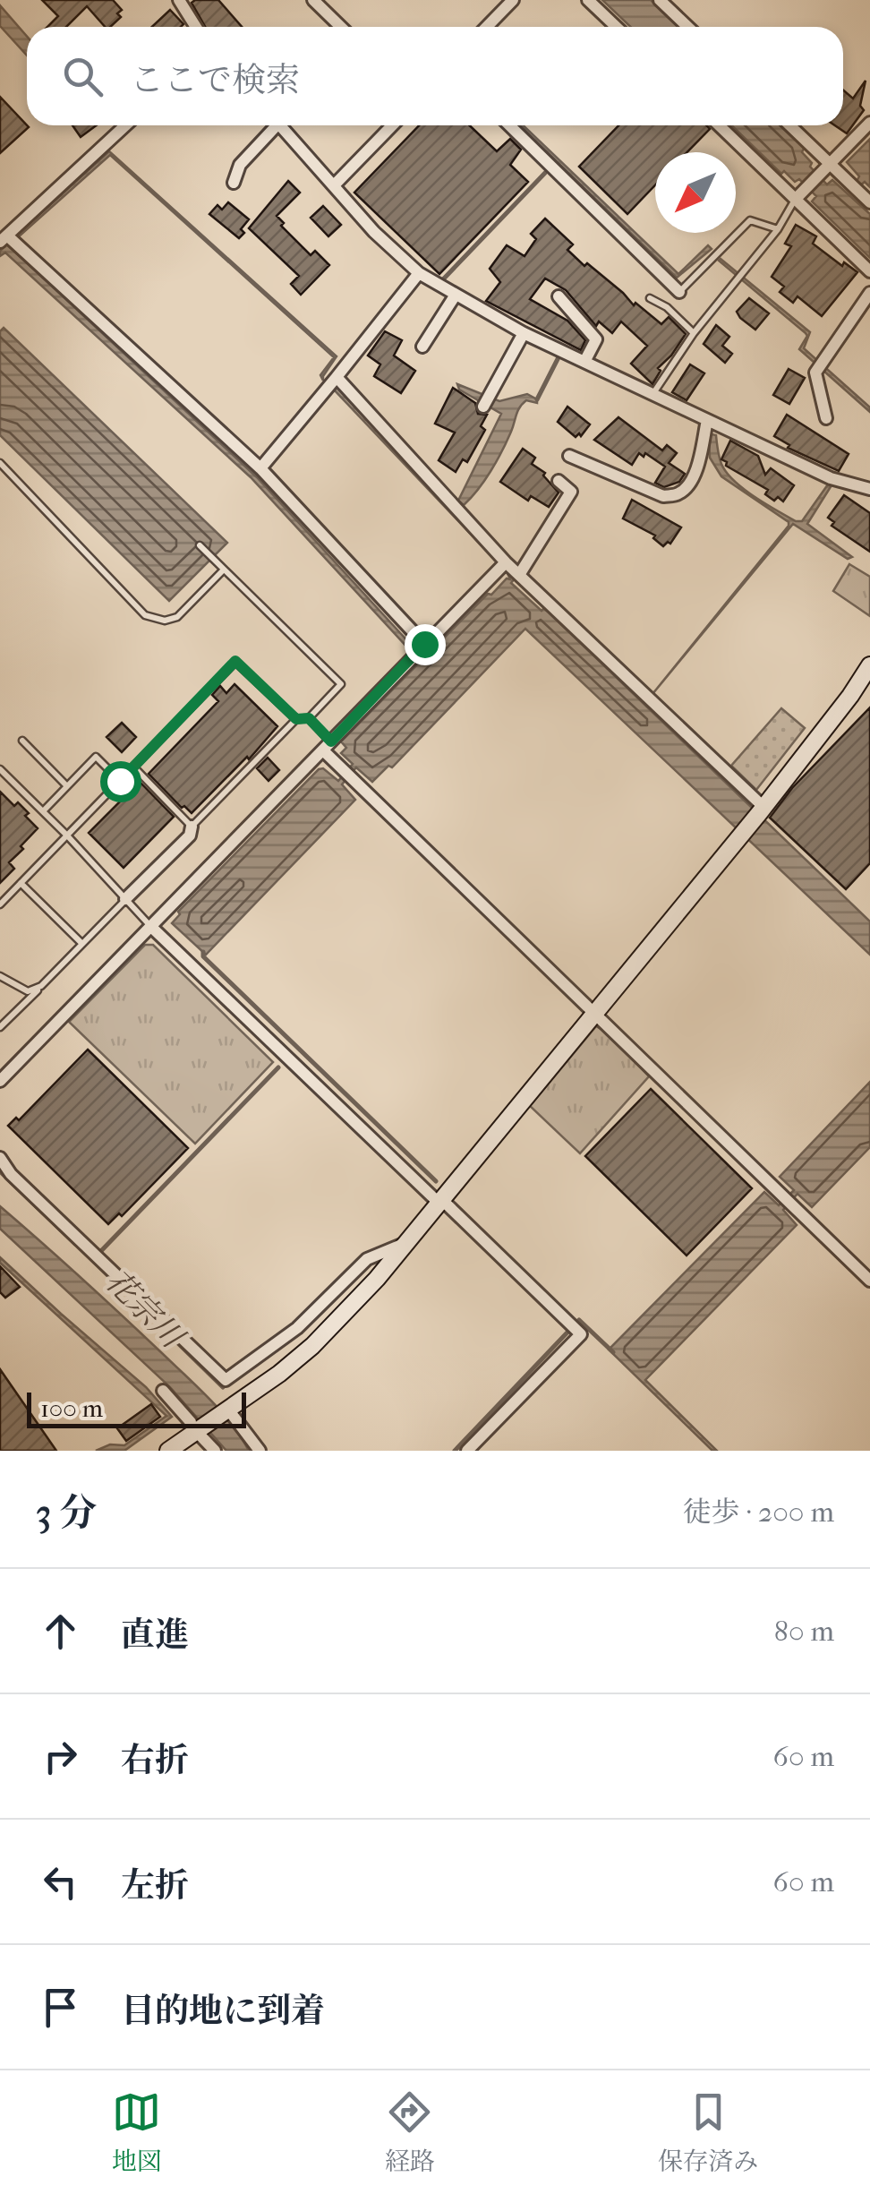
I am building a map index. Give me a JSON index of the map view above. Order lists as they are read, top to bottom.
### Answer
{
  "water": ["花宗川"],
  "scale_bar": "100 m",
  "north": "bottom left",
  "page": {
    "search": "ここで検索",
    "scale": "100 m",
    "heading": ["3 分", "徒歩 · 200 m"],
    "list": [
      ["直進", "80 m"],
      ["右折", "60 m"],
      ["左折", "60 m"],
      "目的地に到着"
    ],
    "nav": ["地図", "経路", "保存済み"]
  }
}
